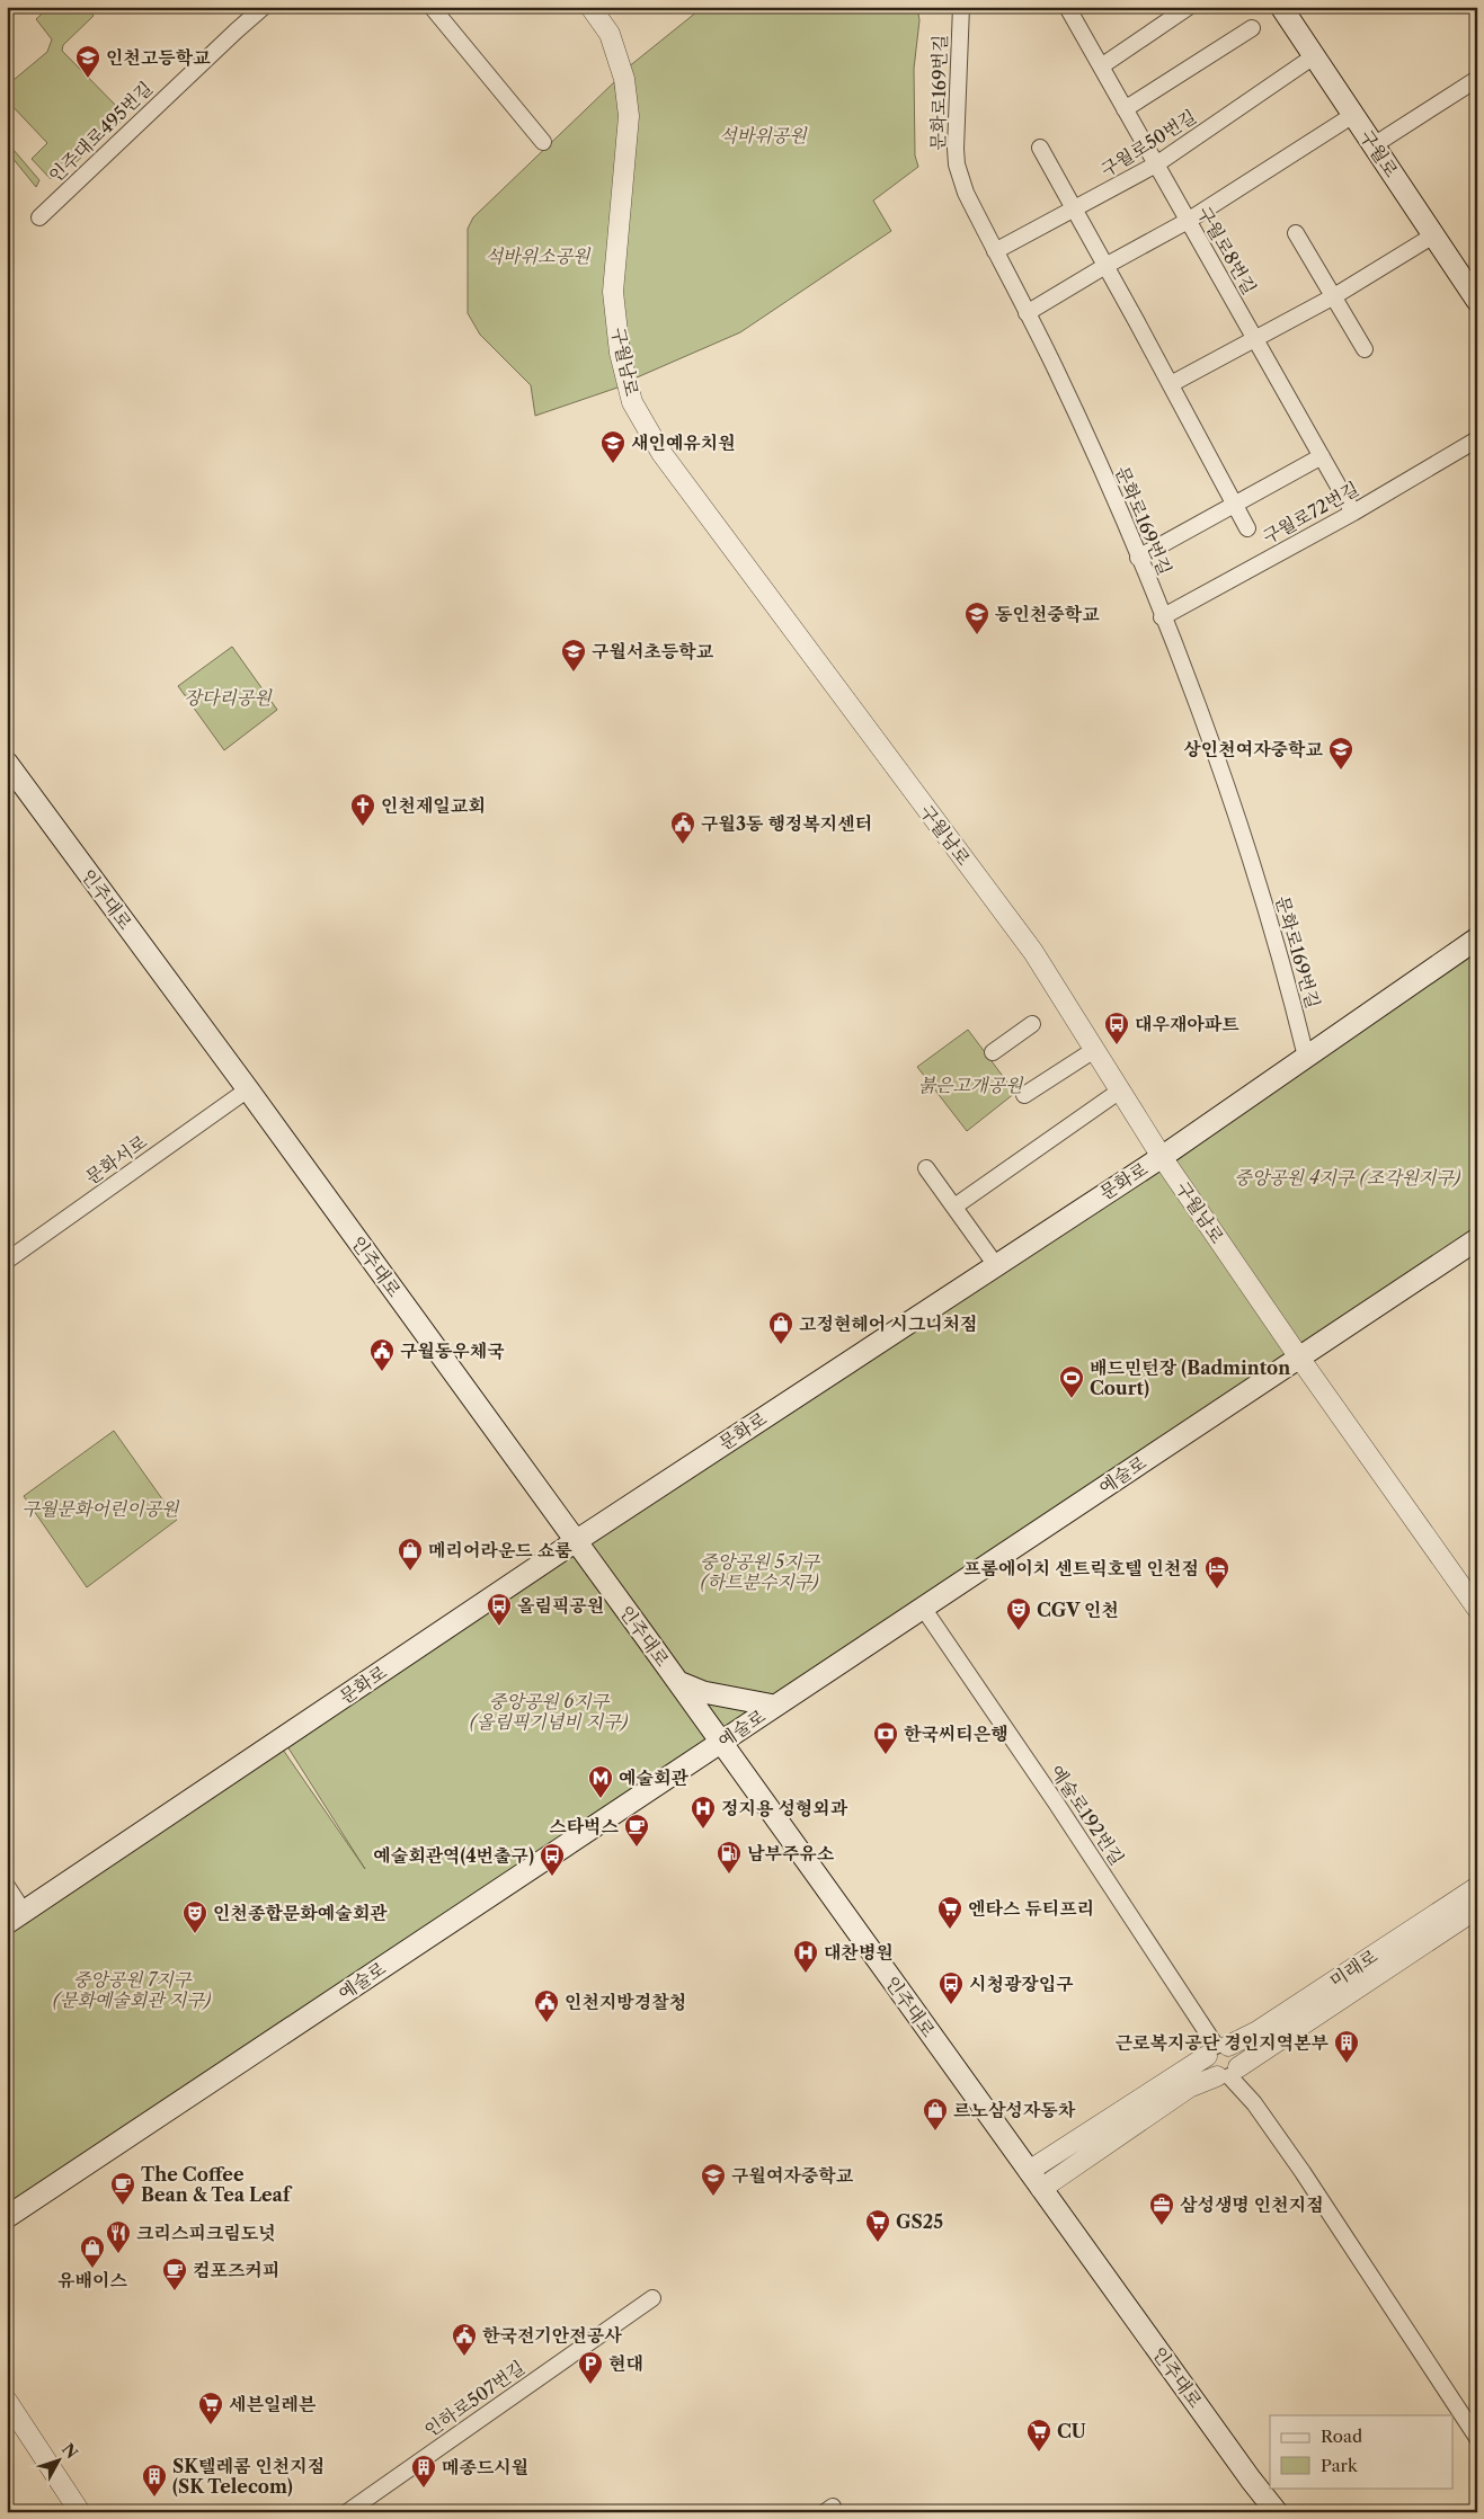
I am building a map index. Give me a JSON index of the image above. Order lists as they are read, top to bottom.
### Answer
{
  "streets": {
    "main road": [
      "구월로",
      "인주대로",
      "문화로",
      "예술로"
    ],
    "street": [
      "문화로169번길",
      "인주대로495번길",
      "구월로50번길",
      "구월로8번길",
      "구월남로",
      "구월로72번길",
      "문화서로",
      "예술로192번길",
      "미래로",
      "인하로507번길"
    ]
  },
  "crossings": [
    ["문화로169번길", "구월로50번길"],
    ["문화로169번길", "구월로72번길"],
    ["문화로169번길", "문화로"],
    ["구월로50번길", "구월로"],
    ["구월로50번길", "구월로8번길"],
    ["구월로8번길", "구월로72번길"],
    ["구월남로", "문화로"],
    ["구월남로", "예술로"],
    ["인주대로", "문화서로"],
    ["인주대로", "문화로"],
    ["인주대로", "예술로"],
    ["인주대로", "미래로"],
    ["예술로", "예술로192번길"],
    ["예술로192번길", "미래로"]
  ],
  "parks": [
    "석바위공원",
    "석바위소공원",
    "장다리공원",
    "붉은고개공원",
    "중앙공원 4지구 (조각원지구)",
    "구월문화어린이공원",
    "중앙공원 5지구 (하트분수지구)",
    "중앙공원 6지구 (올림픽기념비 지구)",
    "중앙공원 7지구 (문화예술회관 지구)"
  ],
  "places": {
    "school or university": [
      "인천고등학교",
      "새인예유치원",
      "동인천중학교",
      "구월서초등학교",
      "상인천여자중학교",
      "구월여자중학교"
    ],
    "church": ["인천제일교회"],
    "public building": [
      "구월3동 행정복지센터",
      "구월동우체국",
      "인천지방경찰청",
      "한국전기안전공사"
    ],
    "bus stop": [
      "대우재아파트",
      "올림픽공원",
      "예술회관역(4번출구)",
      "시청광장입구"
    ],
    "shop": [
      "고정현헤어 시그니처점",
      "메리어라운드 쇼룸",
      "르노삼성자동차",
      "유배이스"
    ],
    "sports": ["배드민턴장 (Badminton Court)"],
    "hotel": ["프롬에이치 센트릭호텔 인천점"],
    "theatre": ["CGV 인천", "인천종합문화예술회관"],
    "bank": ["한국씨티은행"],
    "metro station": ["예술회관"],
    "hospital": ["정지용 성형외과", "대찬병원"],
    "cafe": ["스타벅스", "The Coffee Bean & Tea Leaf", "컴포즈커피"],
    "fuel station": ["남부주유소"],
    "supermarket": [
      "엔타스 듀티프리",
      "GS25",
      "세븐일레븐",
      "CU"
    ],
    "building": ["근로복지공단 경인지역본부", "메종드시월", "SK텔레콤 인천지점 (SK Telecom)"],
    "office": ["삼성생명 인천지점"],
    "restaurant": ["크리스피크림도넛"],
    "parking": ["현대"]
  },
  "legend": ["Road", "Park"],
  "north": "top right"
}
